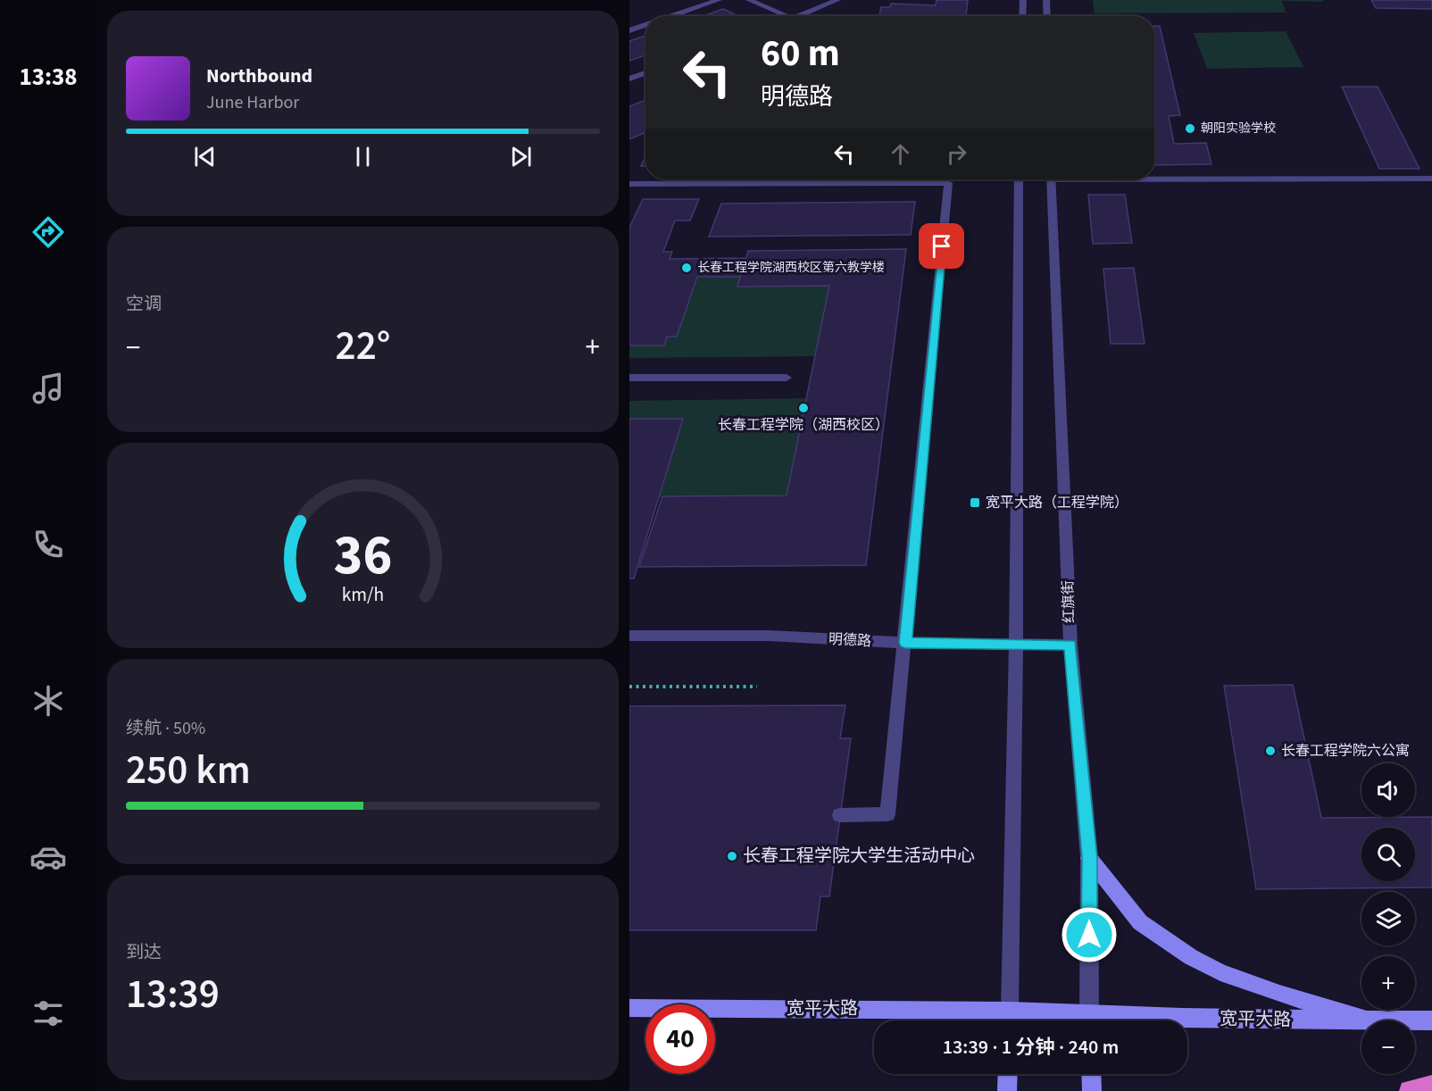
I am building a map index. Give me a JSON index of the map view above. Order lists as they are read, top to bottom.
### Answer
{
  "streets": {
    "main road": ["宽平大路"],
    "street": ["红旗街", "明德路"]
  },
  "crossings": [
    ["红旗街", "明德路"]
  ],
  "places": {
    "other": [
      "朝阳实验学校",
      "长春工程学院湖西校区第六教学楼",
      "长春工程学院（湖西校区）",
      "长春工程学院六公寓",
      "长春工程学院大学生活动中心"
    ],
    "transit": ["宽平大路（工程学院）"]
  },
  "page": {
    "tabs": "13:38",
    "turn": ["60 m", "明德路"],
    "song": ["Northbound", "June Harbor"],
    "tile": [
      "空调",
      ["续航 · 50%", "250 km"],
      ["到达", "13:39"]
    ],
    "heat": ["−", "22°", "+"],
    "map_buttons": ["+", "−"],
    "limit": "40",
    "trip": "13:39 · 1 分钟 · 240 m",
    "gauge": ["36", "km/h"]
  }
}
